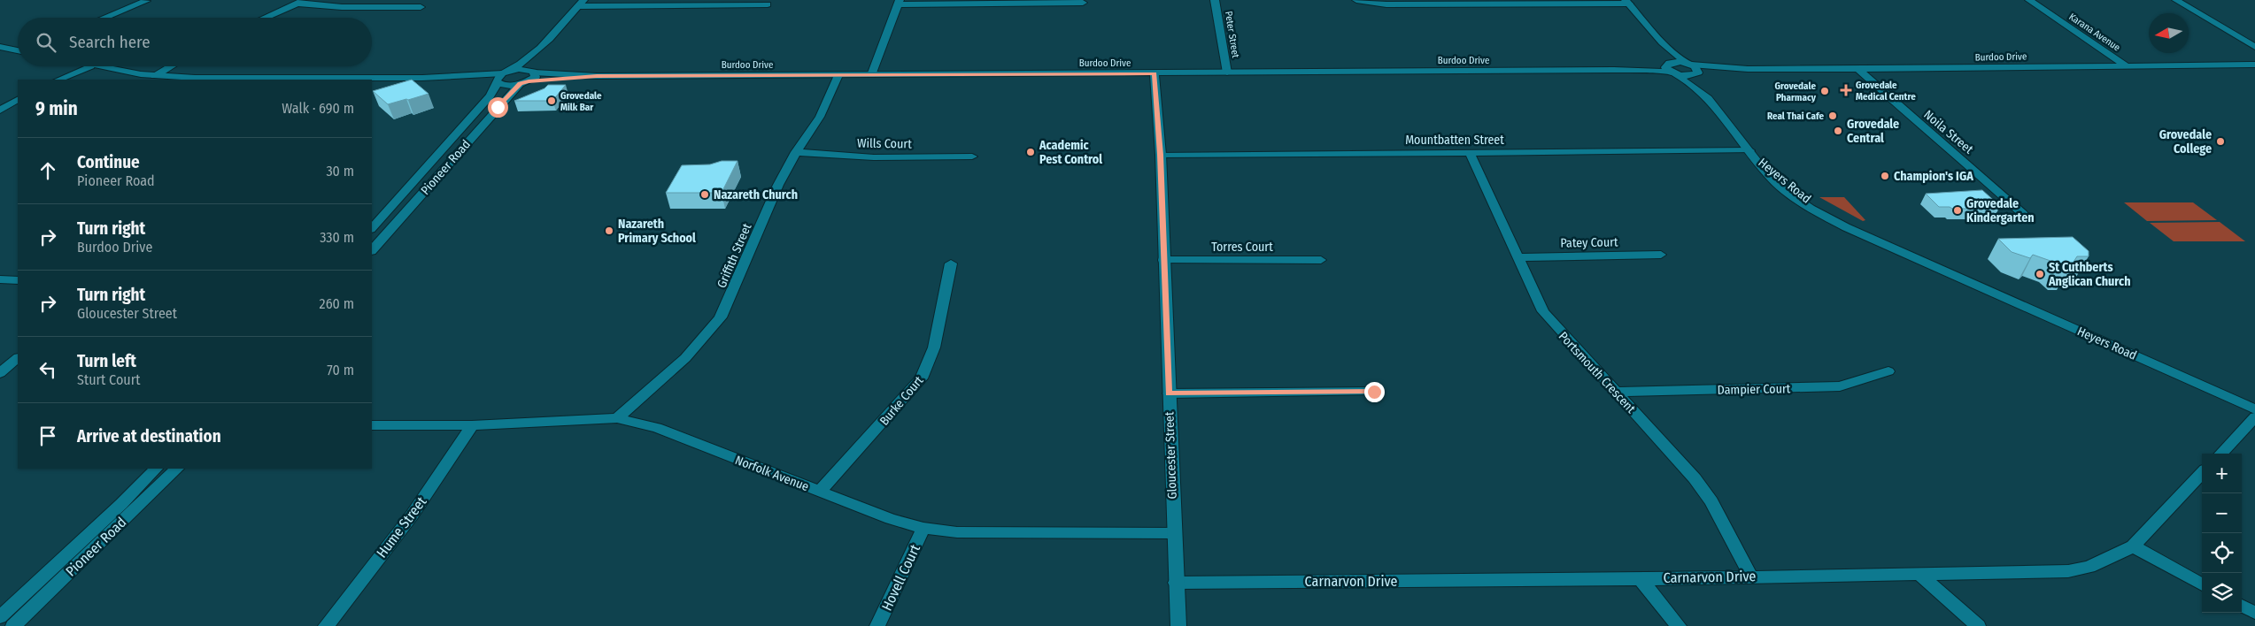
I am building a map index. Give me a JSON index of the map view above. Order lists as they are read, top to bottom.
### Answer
{
  "streets": {
    "street": [
      "Karana Avenue",
      "Peter Street",
      "Burdoo Drive",
      "Noila Street",
      "Mountbatten Street",
      "Wills Court",
      "Pioneer Road",
      "Heyers Road",
      "Patey Court",
      "Torres Court",
      "Griffith Street",
      "Portsmouth Crescent",
      "Dampier Court",
      "Burke Court",
      "Gloucester Street",
      "Norfolk Avenue",
      "Hume Street",
      "Carnarvon Drive",
      "Hovell Court"
    ]
  },
  "crossings": [
    ["Karana Avenue", "Burdoo Drive"],
    ["Peter Street", "Burdoo Drive"],
    ["Burdoo Drive", "Noila Street"],
    ["Burdoo Drive", "Pioneer Road"],
    ["Burdoo Drive", "Heyers Road"],
    ["Burdoo Drive", "Griffith Street"],
    ["Burdoo Drive", "Gloucester Street"],
    ["Mountbatten Street", "Heyers Road"],
    ["Mountbatten Street", "Portsmouth Crescent"],
    ["Mountbatten Street", "Gloucester Street"],
    ["Wills Court", "Griffith Street"],
    ["Patey Court", "Portsmouth Crescent"],
    ["Torres Court", "Gloucester Street"],
    ["Griffith Street", "Norfolk Avenue"],
    ["Portsmouth Crescent", "Dampier Court"],
    ["Portsmouth Crescent", "Carnarvon Drive"],
    ["Burke Court", "Norfolk Avenue"],
    ["Gloucester Street", "Norfolk Avenue"],
    ["Gloucester Street", "Carnarvon Drive"],
    ["Norfolk Avenue", "Hume Street"],
    ["Norfolk Avenue", "Hovell Court"]
  ],
  "places": {
    "health": ["Grovedale Medical Centre"],
    "other": [
      "Grovedale Pharmacy",
      "Grovedale Milk Bar",
      "Real Thai Cafe",
      "Grovedale Central",
      "Grovedale College",
      "Academic Pest Control",
      "Champion's IGA",
      "Nazareth Church",
      "Grovedale Kindergarten",
      "Nazareth Primary School",
      "St Cuthberts Anglican Church"
    ]
  },
  "north": "left",
  "page": {
    "search": "Search here",
    "heading": ["9 min", "Walk · 690 m"],
    "list": [
      ["Continue", "Pioneer Road", "30 m"],
      ["Turn right", "Burdoo Drive", "330 m"],
      ["Turn right", "Gloucester Street", "260 m"],
      ["Turn left", "Sturt Court", "70 m"],
      "Arrive at destination"
    ],
    "map_buttons": ["+", "−"]
  }
}
